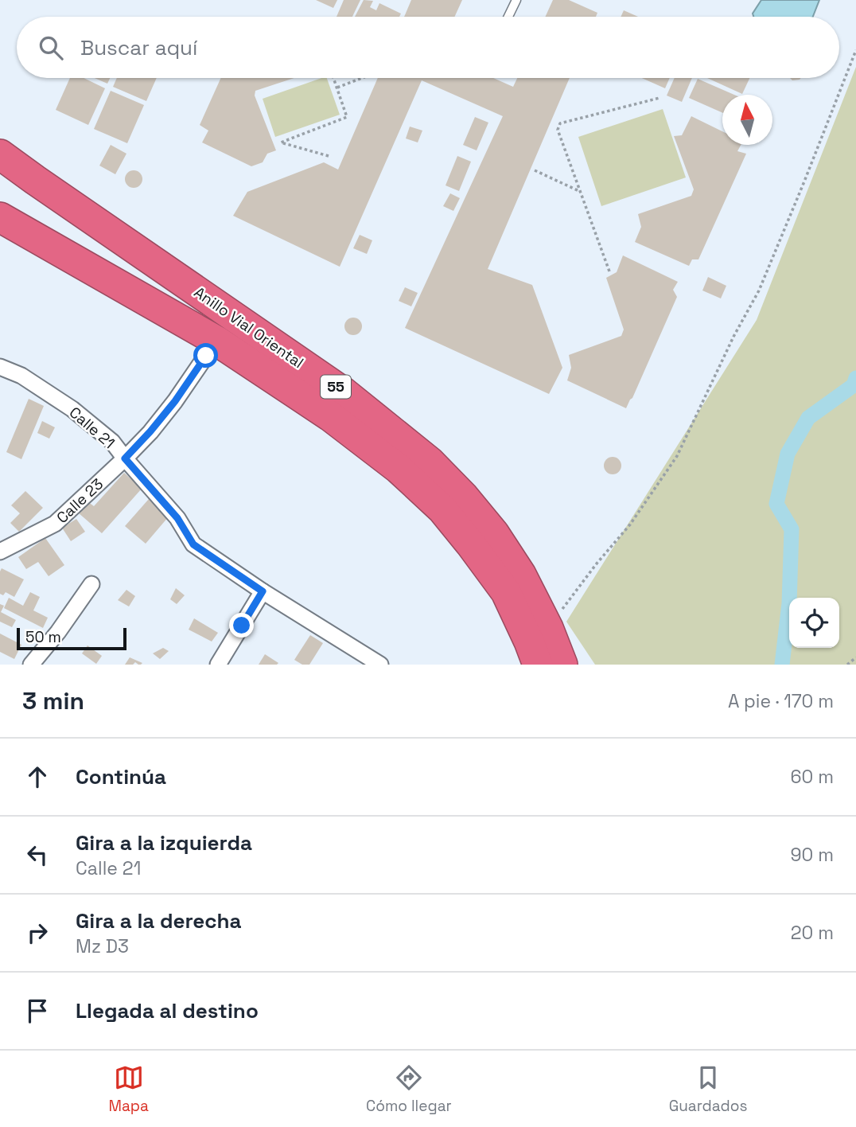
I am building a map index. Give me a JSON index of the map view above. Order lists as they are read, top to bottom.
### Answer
{
  "streets": {
    "highway": ["Anillo Vial Oriental", "55"],
    "street": ["Calle 21", "Calle 23"]
  },
  "crossings": [
    ["Anillo Vial Oriental", "Calle 23"],
    ["Calle 21", "Calle 23"]
  ],
  "scale_bar": "50 m",
  "north": "top",
  "page": {
    "search": "Buscar aquí",
    "scale": "50 m",
    "heading": ["3 min", "A pie · 170 m"],
    "list": [
      ["Continúa", "60 m"],
      ["Gira a la izquierda", "Calle 21", "90 m"],
      ["Gira a la derecha", "Mz D3", "20 m"],
      "Llegada al destino"
    ],
    "nav": ["Mapa", "Cómo llegar", "Guardados"]
  }
}
